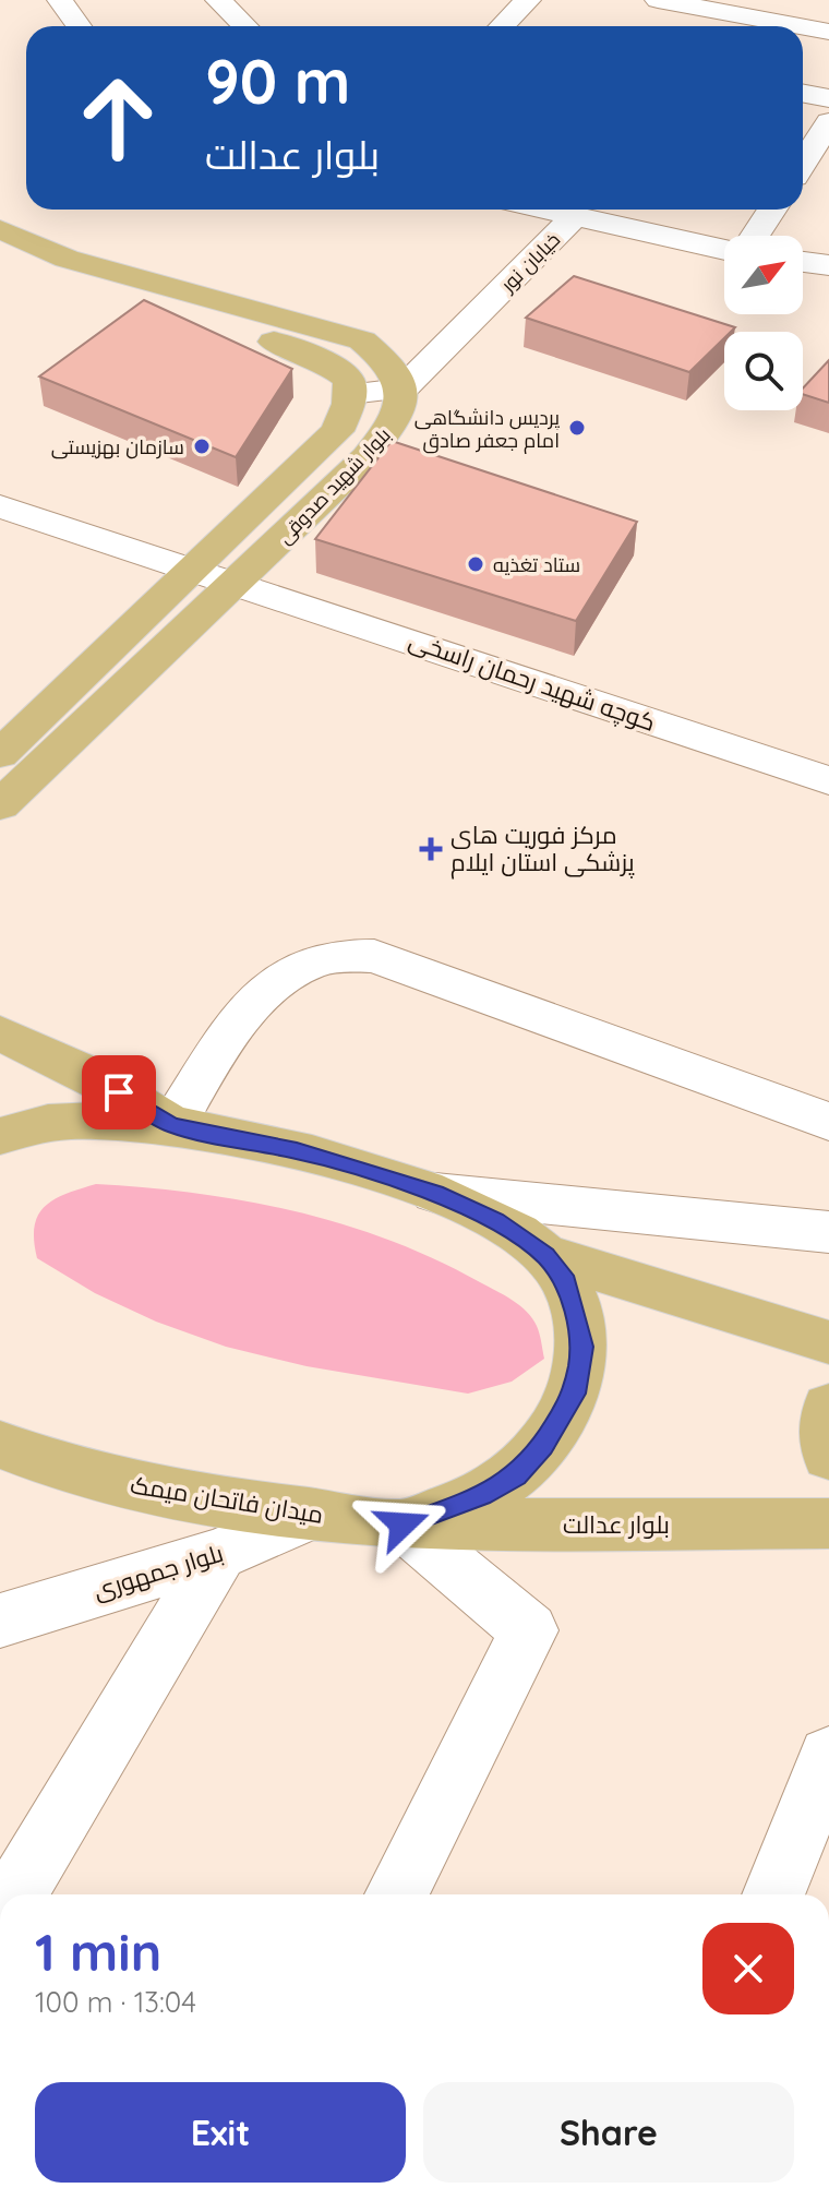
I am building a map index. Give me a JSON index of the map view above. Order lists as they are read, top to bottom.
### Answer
{
  "streets": {
    "main road": ["بلوار شهید صدوقی", "میدان فاتحان میمک", "بلوار عدالت"],
    "street": ["خیابان نور", "کوچه شهید رحمان راسخی", "بلوار جمهوری"]
  },
  "crossings": [
    ["خیابان نور", "بلوار شهید صدوقی"],
    ["بلوار شهید صدوقی", "کوچه شهید رحمان راسخی"],
    ["میدان فاتحان میمک", "بلوار عدالت"],
    ["میدان فاتحان میمک", "بلوار جمهوری"]
  ],
  "places": {
    "other": ["پردیس دانشگاهی امام جعفر صادق", "سازمان بهزیستی", "ستاد تغذیه"],
    "health": ["مرکز فوریت های پزشکی استان ایلام"]
  },
  "north": "top right",
  "page": {
    "turn": ["90 m", "بلوار عدالت"],
    "heading": ["1 min", "100 m · 13:04"],
    "buttons": ["Exit", "Share"]
  }
}
